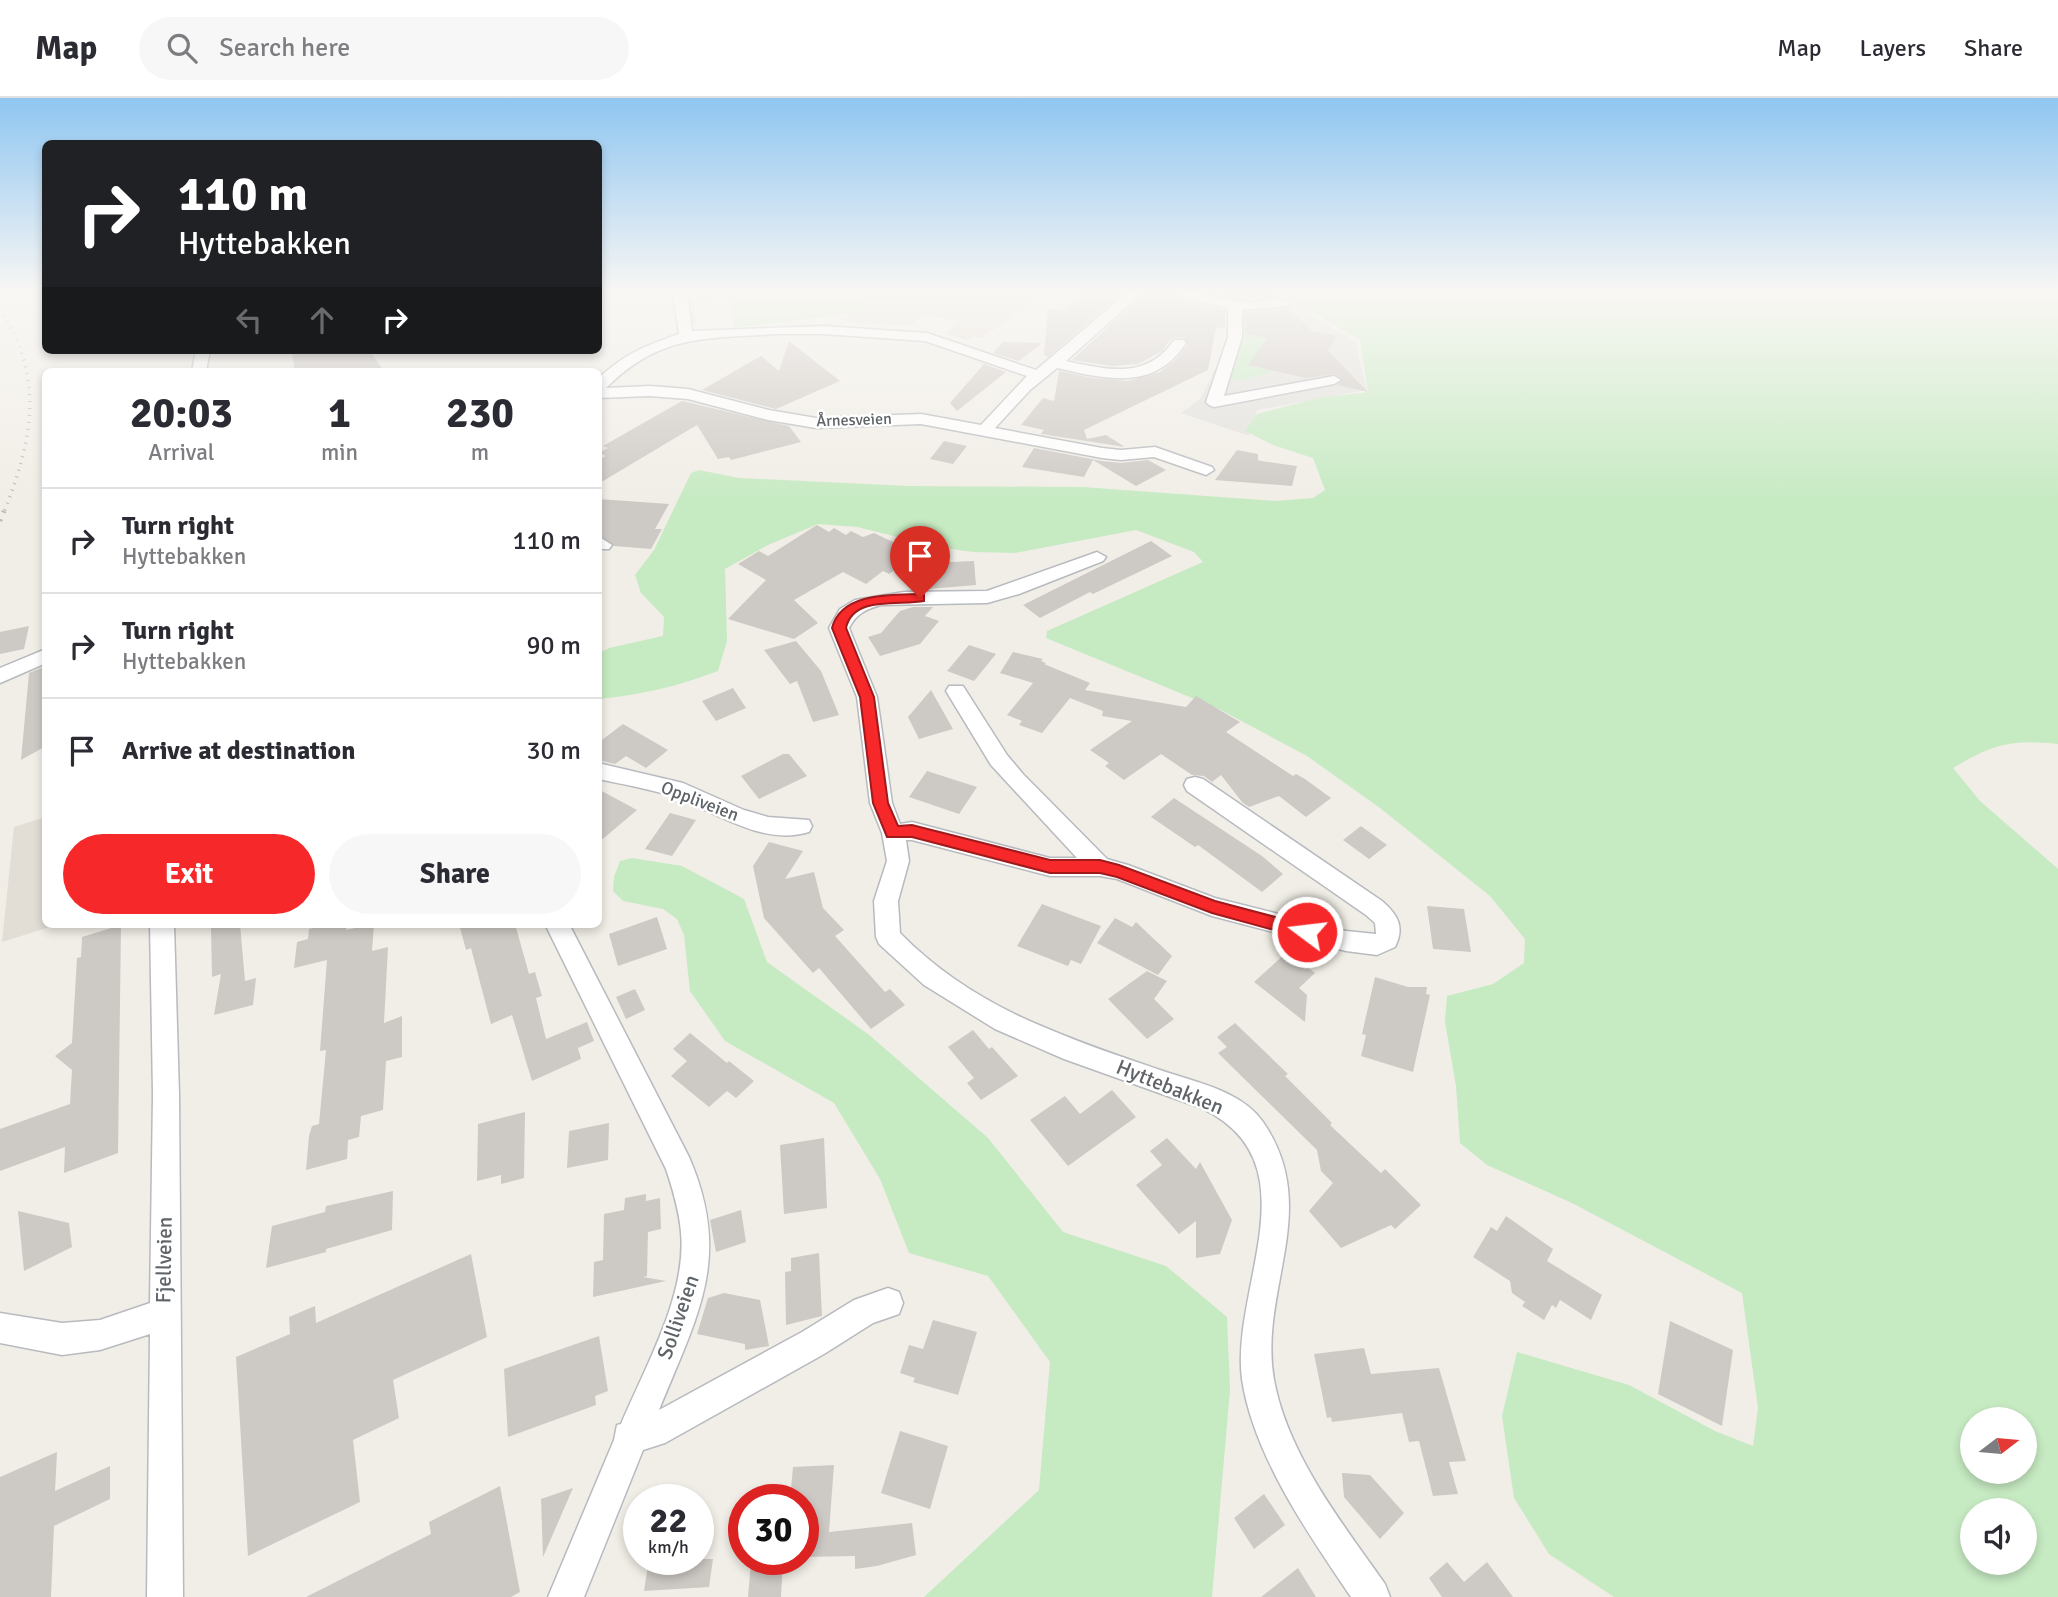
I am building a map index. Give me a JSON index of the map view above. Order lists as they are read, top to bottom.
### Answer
{
  "streets": {
    "street": [
      "Årnesveien",
      "Oppliveien",
      "Hyttebakken",
      "Fjellveien",
      "Solliveien"
    ]
  },
  "north": "right",
  "page": {
    "header": "Map",
    "search": "Search here",
    "nav": ["Map", "Layers", "Share"],
    "turn": ["110 m", "Hyttebakken"],
    "eta": [
      "20:03",
      "Arrival",
      "1",
      "min",
      "230",
      "m"
    ],
    "list": [
      {
        "name": "Turn right",
        "note": "Hyttebakken",
        "value": "110 m"
      },
      {
        "name": "Turn right",
        "note": "Hyttebakken",
        "value": "90 m"
      },
      {
        "name": "Arrive at destination",
        "value": "30 m"
      }
    ],
    "buttons": ["Exit", "Share"],
    "speed": "22 km/h",
    "limit": "30"
  }
}
